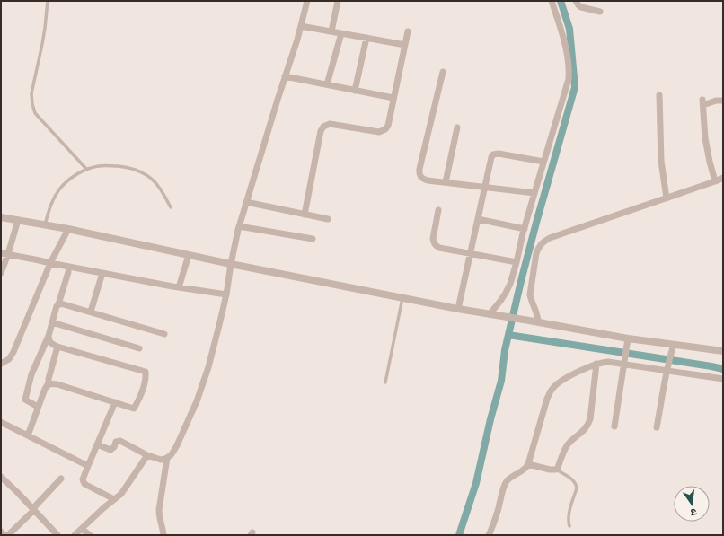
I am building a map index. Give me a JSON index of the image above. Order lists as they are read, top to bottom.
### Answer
{
  "north": "bottom"
}
